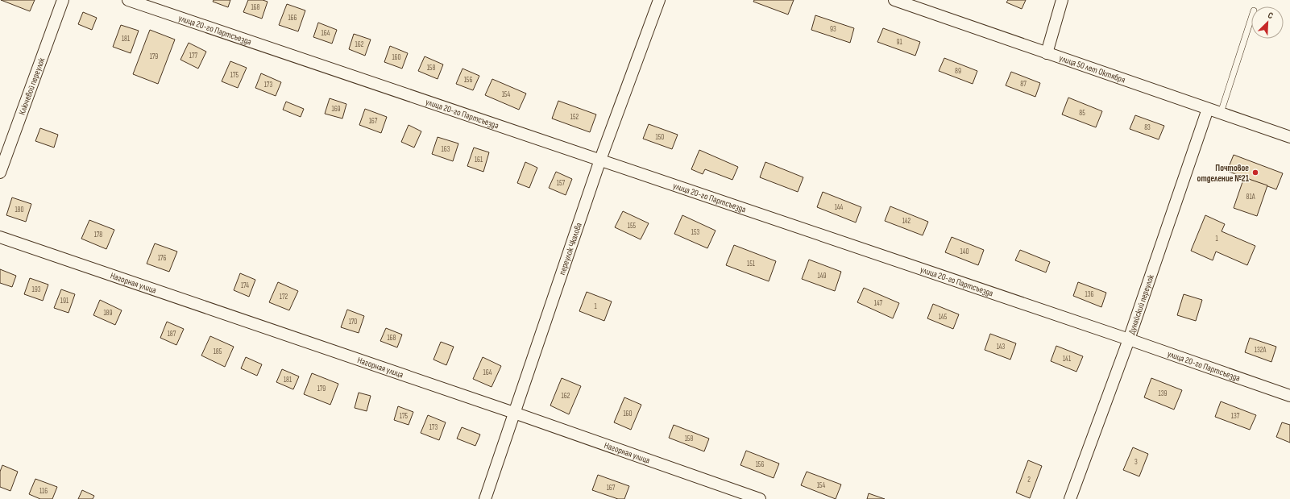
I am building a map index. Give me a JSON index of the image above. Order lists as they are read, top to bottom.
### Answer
{
  "streets": {
    "street": [
      "улица 20-го Партсъезда",
      "улица 50 лет Октября",
      "Ключевой переулок",
      "переулок Чкалова",
      "Нагорная улица",
      "Дунайский переулок"
    ]
  },
  "crossings": [
    ["улица 20-го Партсъезда", "переулок Чкалова"],
    ["улица 20-го Партсъезда", "Дунайский переулок"],
    ["улица 50 лет Октября", "Дунайский переулок"],
    ["переулок Чкалова", "Нагорная улица"]
  ],
  "places": ["Почтовое отделение №21"],
  "house_numbers": [
    "168",
    "166",
    "93",
    "164",
    "181",
    "91",
    "162",
    "177",
    "179",
    "160",
    "158",
    "89",
    "175",
    "156",
    "87",
    "173",
    "154",
    "169",
    "85",
    "152",
    "167",
    "83",
    "150",
    "163",
    "161",
    "157",
    "81А",
    "144",
    "180",
    "142",
    "155",
    "153",
    "178",
    "1",
    "140",
    "176",
    "151",
    "149",
    "174",
    "193",
    "136",
    "172",
    "191",
    "147",
    "1",
    "189",
    "145",
    "170",
    "187",
    "168",
    "143",
    "132А",
    "185",
    "141",
    "164",
    "181",
    "179",
    "139",
    "162",
    "160",
    "175",
    "137",
    "173",
    "158",
    "3",
    "156",
    "2",
    "154",
    "167",
    "116"
  ],
  "north": "top right"
}
